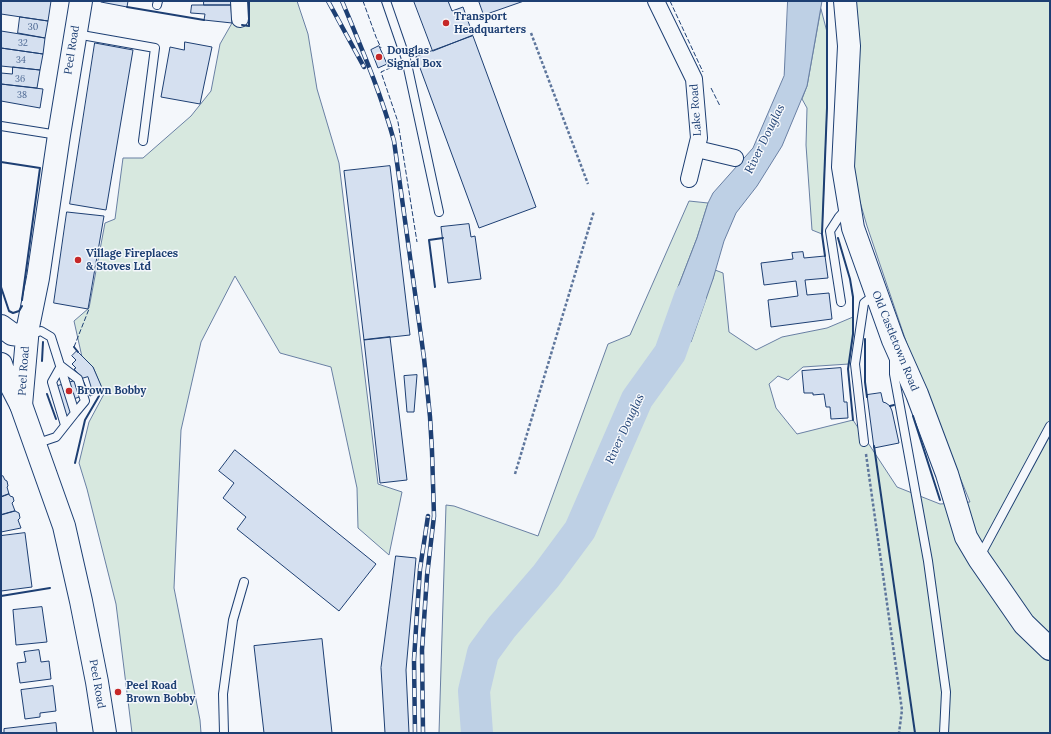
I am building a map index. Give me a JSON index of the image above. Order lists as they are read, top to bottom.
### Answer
{
  "streets": {
    "main road": ["Peel Road", "Old Castletown Road"],
    "street": ["Lake Road"]
  },
  "water": ["River Douglas"],
  "places": [
    "Transport Headquarters",
    "Douglas Signal Box",
    "Village Fireplaces & Stoves Ltd",
    "Brown Bobby",
    "Peel Road Brown Bobby"
  ],
  "house_numbers": [
    "30",
    "32",
    "34",
    "36",
    "38"
  ]
}
